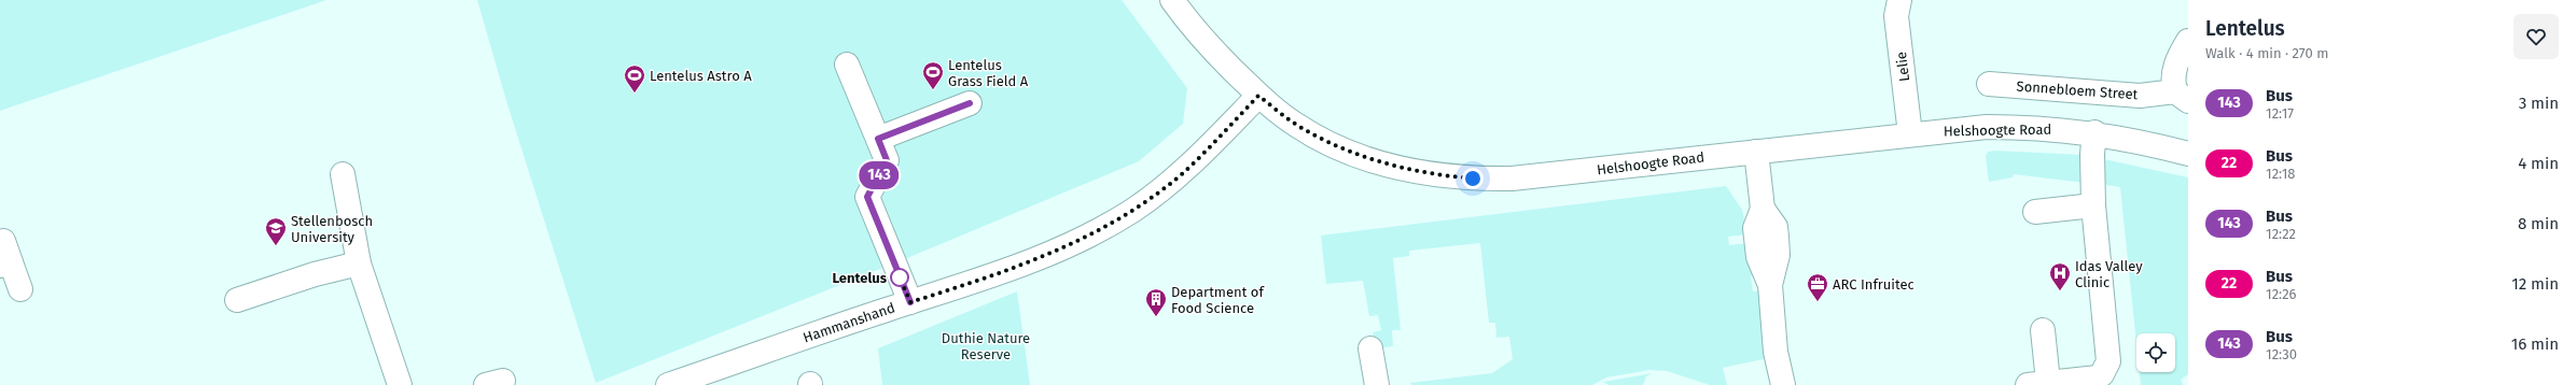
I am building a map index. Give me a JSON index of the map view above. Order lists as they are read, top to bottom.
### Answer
{
  "streets": {
    "main road": [
      "Lelie",
      "Sonnebloem Street",
      "Helshoogte Road",
      "Hammanshand"
    ]
  },
  "crossings": [
    ["Lelie", "Helshoogte Road"],
    ["Helshoogte Road", "Hammanshand"]
  ],
  "parks": ["Duthie Nature Reserve"],
  "places": {
    "sports": ["Lentelus Grass Field A", "Lentelus Astro A"],
    "school or university": ["Stellenbosch University"],
    "other": ["Lentelus"],
    "hospital": ["Idas Valley Clinic"],
    "office": ["ARC Infruitec"],
    "building": ["Department of Food Science"]
  },
  "lines": ["bus line 143"],
  "page": {
    "on_map": "143",
    "heading": ["Lentelus", "Walk · 4 min · 270 m"],
    "list": [
      {
        "mark": "143",
        "name": "Bus",
        "note": "12:17",
        "value": "3 min"
      },
      {
        "mark": "22",
        "name": "Bus",
        "note": "12:18",
        "value": "4 min"
      },
      {
        "mark": "143",
        "name": "Bus",
        "note": "12:22",
        "value": "8 min"
      },
      {
        "mark": "22",
        "name": "Bus",
        "note": "12:26",
        "value": "12 min"
      },
      {
        "mark": "143",
        "name": "Bus",
        "note": "12:30",
        "value": "16 min"
      }
    ]
  }
}
